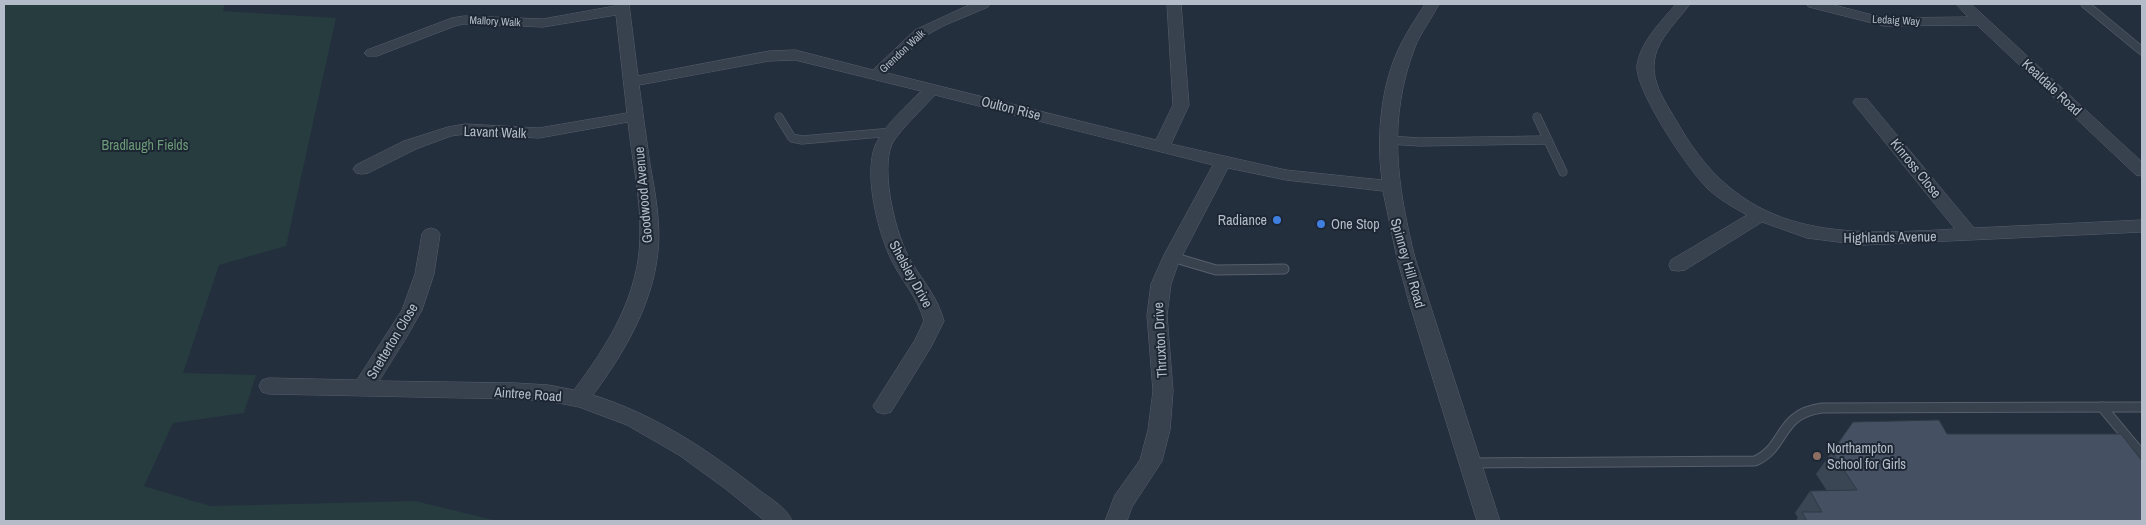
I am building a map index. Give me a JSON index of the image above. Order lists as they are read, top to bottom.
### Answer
{
  "streets": {
    "street": [
      "Ledaig Way",
      "Mallory Walk",
      "Grendon Walk",
      "Kealdale Road",
      "Oulton Rise",
      "Lavant Walk",
      "Kinross Close",
      "Goodwood Avenue",
      "Highlands Avenue",
      "Spinney Hill Road",
      "Shelsley Drive",
      "Thruxton Drive",
      "Snetterton Close",
      "Aintree Road"
    ]
  },
  "crossings": [
    ["Ledaig Way", "Kealdale Road"],
    ["Mallory Walk", "Goodwood Avenue"],
    ["Grendon Walk", "Oulton Rise"],
    ["Oulton Rise", "Goodwood Avenue"],
    ["Oulton Rise", "Spinney Hill Road"],
    ["Oulton Rise", "Shelsley Drive"],
    ["Oulton Rise", "Thruxton Drive"],
    ["Lavant Walk", "Goodwood Avenue"],
    ["Kinross Close", "Highlands Avenue"],
    ["Goodwood Avenue", "Aintree Road"],
    ["Snetterton Close", "Aintree Road"]
  ],
  "parks": ["Bradlaugh Fields"],
  "places": ["Radiance", "One Stop", "Northampton School for Girls"]
}
